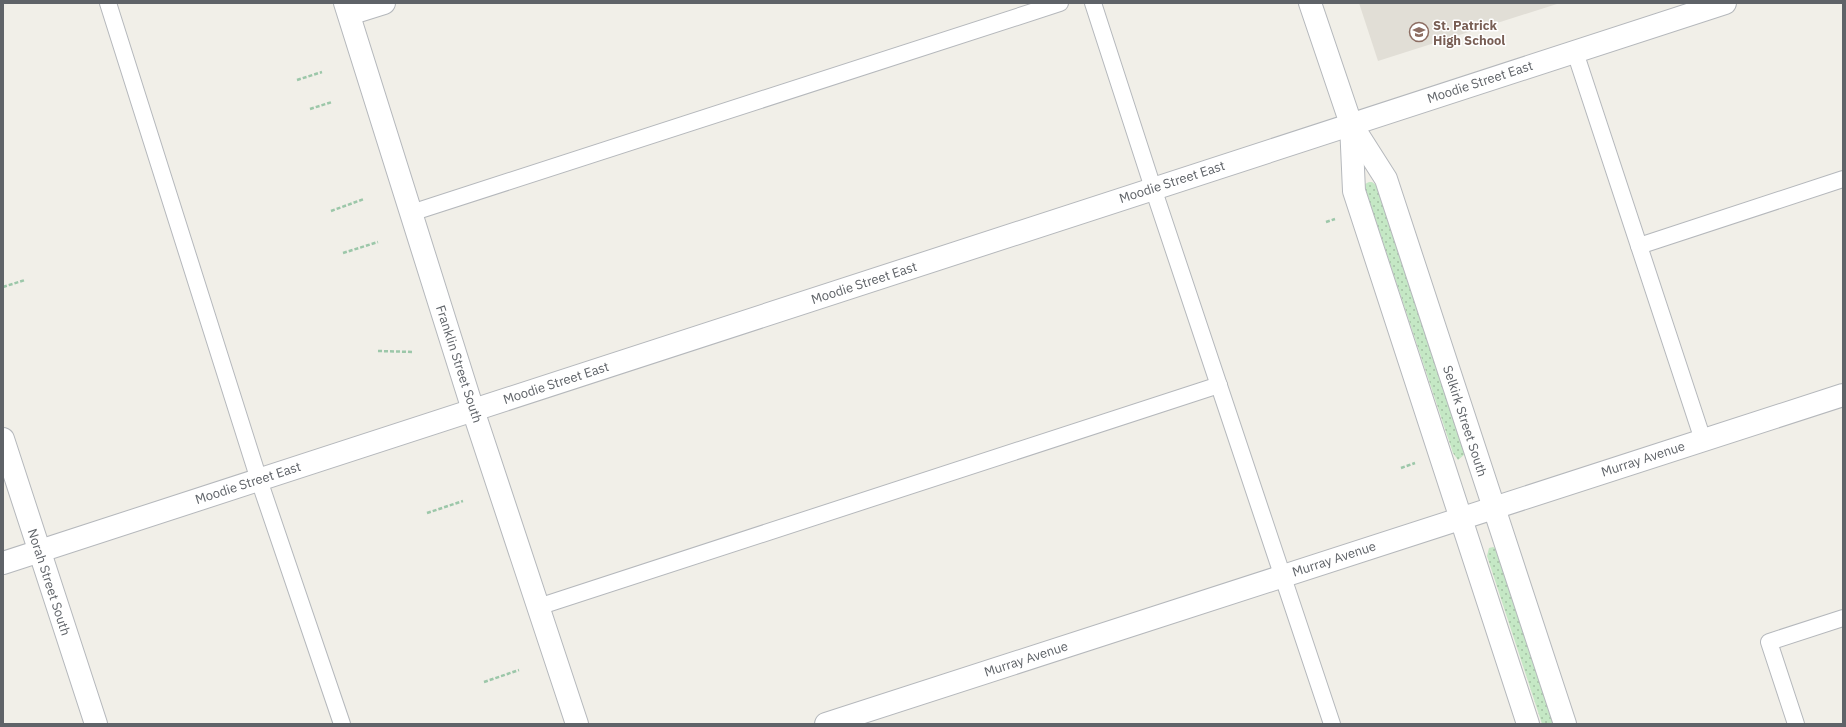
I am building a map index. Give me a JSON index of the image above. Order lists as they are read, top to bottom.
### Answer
{
  "streets": {
    "street": [
      "Moodie Street East",
      "Franklin Street South",
      "Selkirk Street South",
      "Murray Avenue",
      "Norah Street South"
    ]
  },
  "crossings": [
    ["Moodie Street East", "Franklin Street South"],
    ["Moodie Street East", "Selkirk Street South"],
    ["Moodie Street East", "Norah Street South"],
    ["Selkirk Street South", "Murray Avenue"]
  ],
  "places": {
    "school or university": ["St. Patrick High School"]
  }
}
